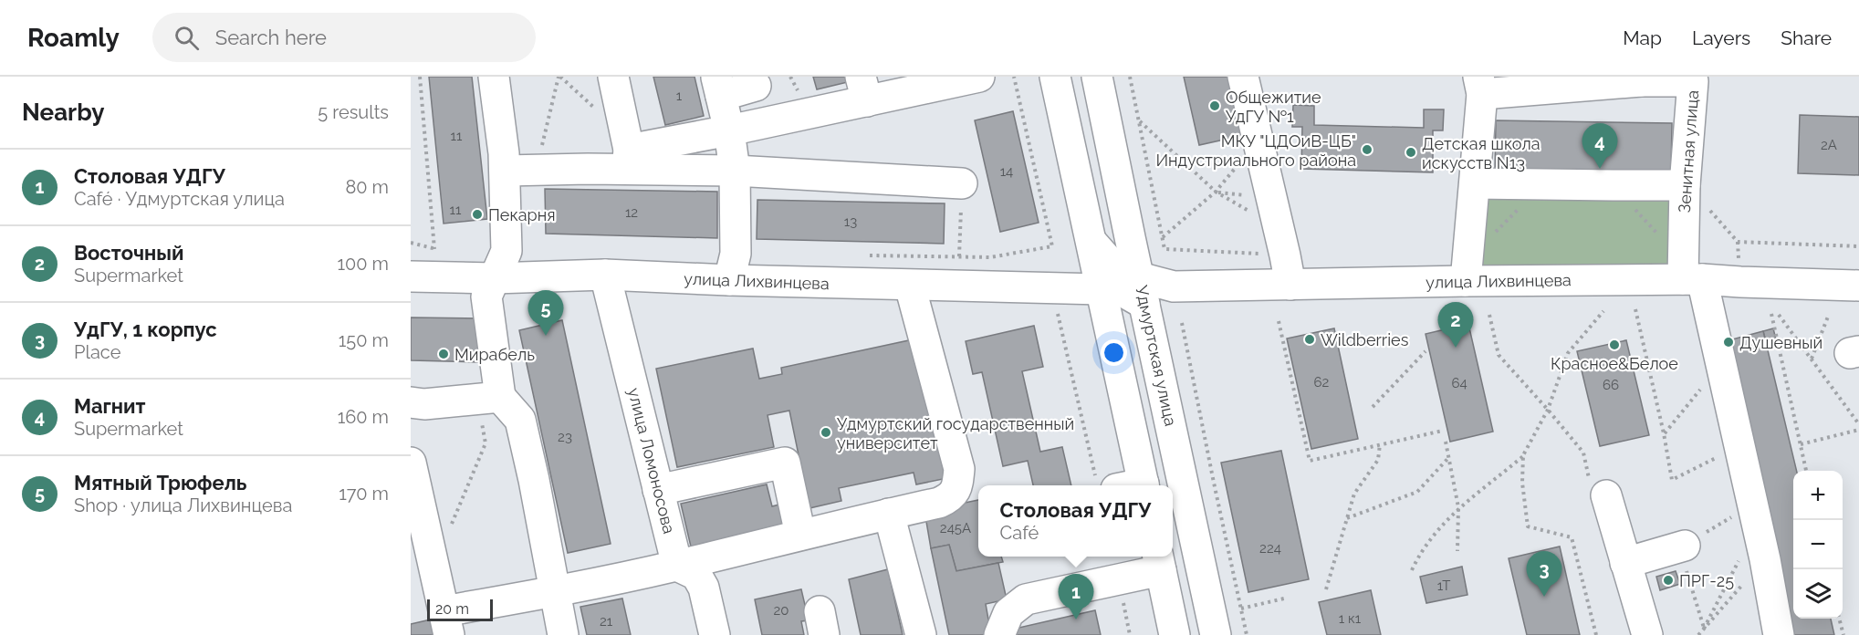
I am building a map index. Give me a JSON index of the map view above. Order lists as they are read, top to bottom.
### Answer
{
  "streets": {
    "street": [
      "Зенитная улица",
      "улица Лихвинцева",
      "Удмуртская улица",
      "улица Ломоносова"
    ]
  },
  "crossings": [
    ["Зенитная улица", "улица Лихвинцева"],
    ["улица Лихвинцева", "Удмуртская улица"],
    ["улица Лихвинцева", "улица Ломоносова"]
  ],
  "places": [
    "Общежитие УдГУ №1",
    "МКУ \"ЦДОиВ-ЦБ\" Индустриального района",
    "Детская школа искусств N13",
    "Пекарня",
    "Wildberries",
    "Душевный",
    "Красное&Белое",
    "Мирабель",
    "Удмуртский государственный университет",
    "ПРГ-25"
  ],
  "house_numbers": [
    "1",
    "11",
    "2А",
    "14",
    "11",
    "12",
    "13",
    "62",
    "64",
    "66",
    "23",
    "245А",
    "224",
    "1Т",
    "20",
    "1 к1",
    "21"
  ],
  "scale_bar": "20 m",
  "page": {
    "header": "Roamly",
    "search": "Search here",
    "nav": ["Map", "Layers", "Share"],
    "heading": ["Nearby", "5 results"],
    "pins": [
      "4",
      "5",
      "2",
      "3",
      "1"
    ],
    "list": [
      {
        "mark": "1",
        "name": "Столовая УДГУ",
        "note": "Café · Удмуртская улица",
        "value": "80 m"
      },
      {
        "mark": "2",
        "name": "Восточный",
        "note": "Supermarket",
        "value": "100 m"
      },
      {
        "mark": "3",
        "name": "УдГУ, 1 корпус",
        "note": "Place",
        "value": "150 m"
      },
      {
        "mark": "4",
        "name": "Магнит",
        "note": "Supermarket",
        "value": "160 m"
      },
      {
        "mark": "5",
        "name": "Мятный Трюфель",
        "note": "Shop · улица Лихвинцева",
        "value": "170 m"
      }
    ],
    "map_buttons": ["+", "−"],
    "popup": ["Столовая УДГУ", "Café"],
    "scale": "20 m"
  }
}
